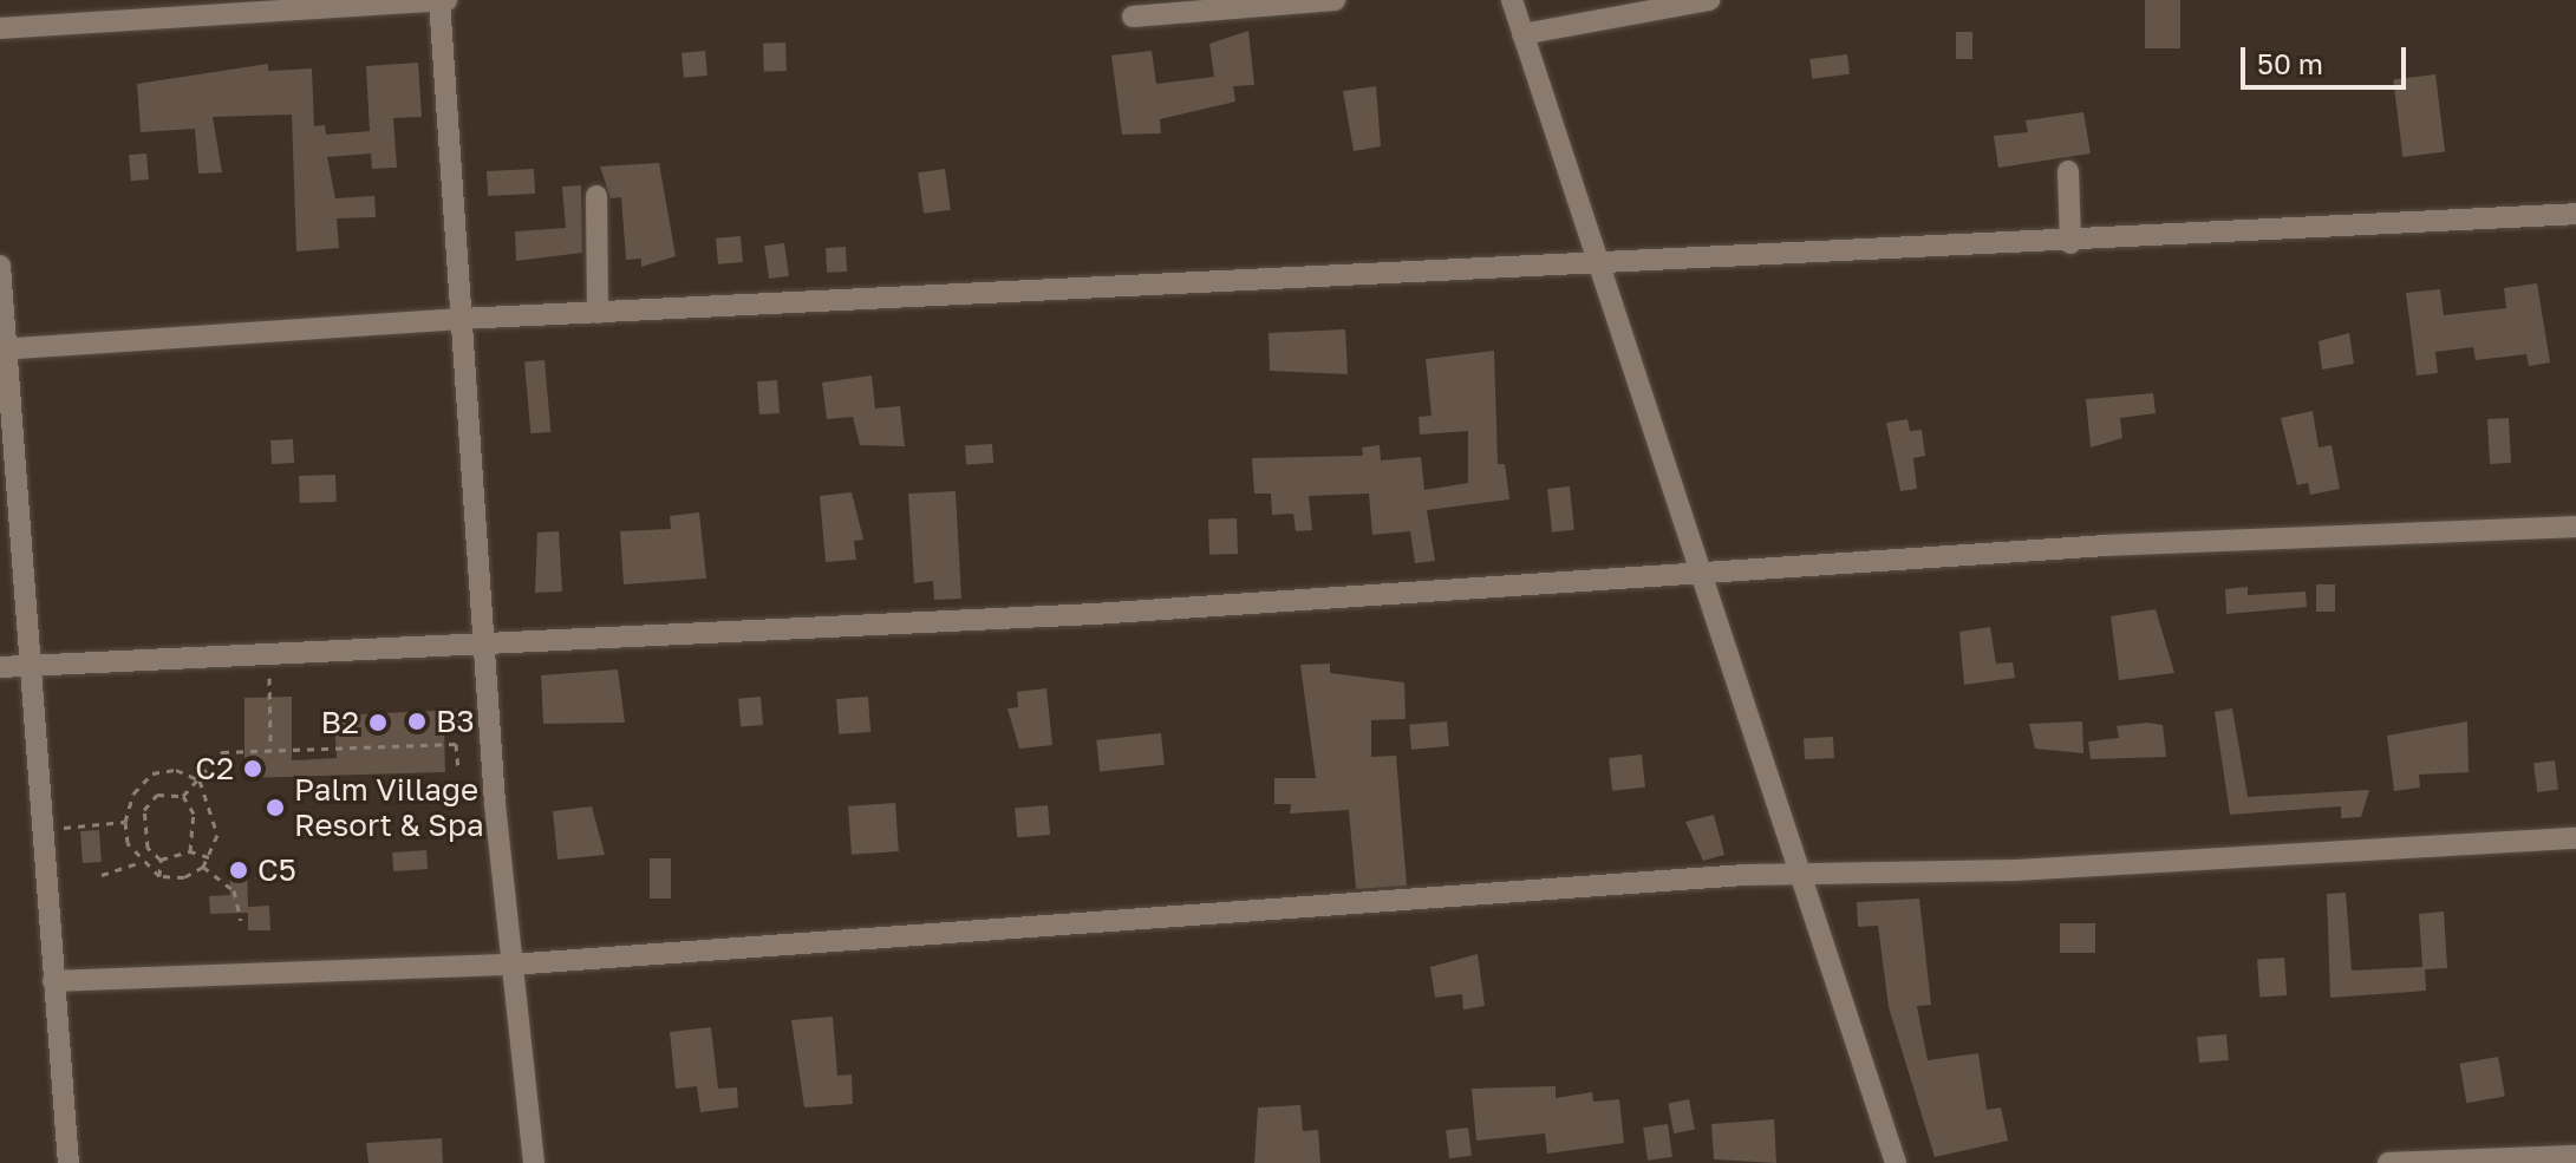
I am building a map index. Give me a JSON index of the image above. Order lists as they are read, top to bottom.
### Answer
{
  "places": [
    "B3",
    "B2",
    "C2",
    "Palm Village Resort & Spa",
    "C5"
  ],
  "scale_bar": "50 m"
}
